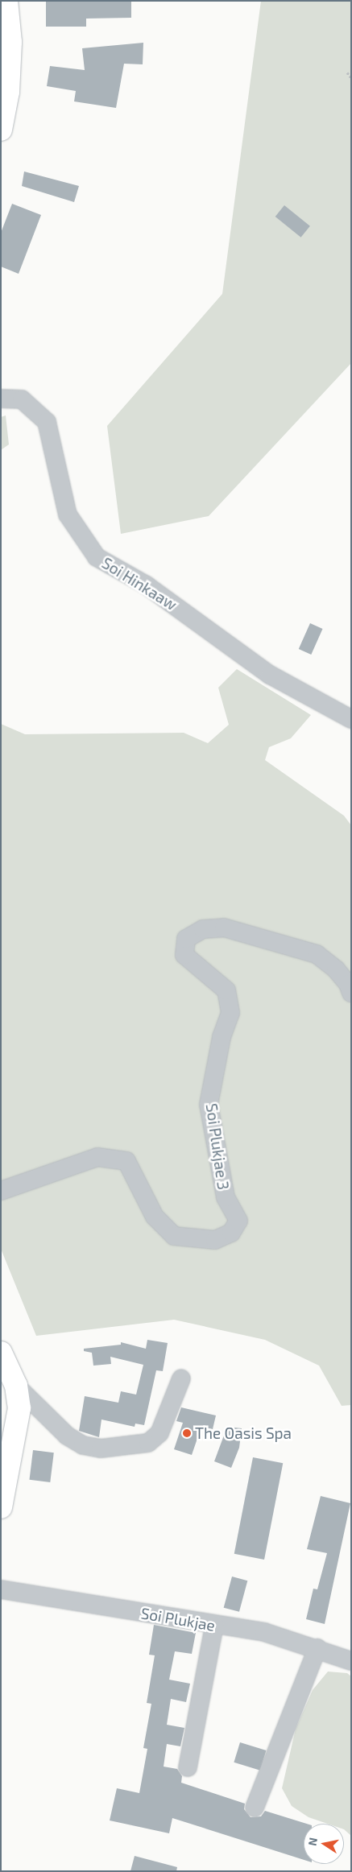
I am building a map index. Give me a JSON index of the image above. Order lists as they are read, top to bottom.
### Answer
{
  "streets": {
    "street": ["Soi Hinkaaw", "Soi Plukjae 3", "Soi Plukjae"]
  },
  "places": ["The Oasis Spa"],
  "north": "left"
}
